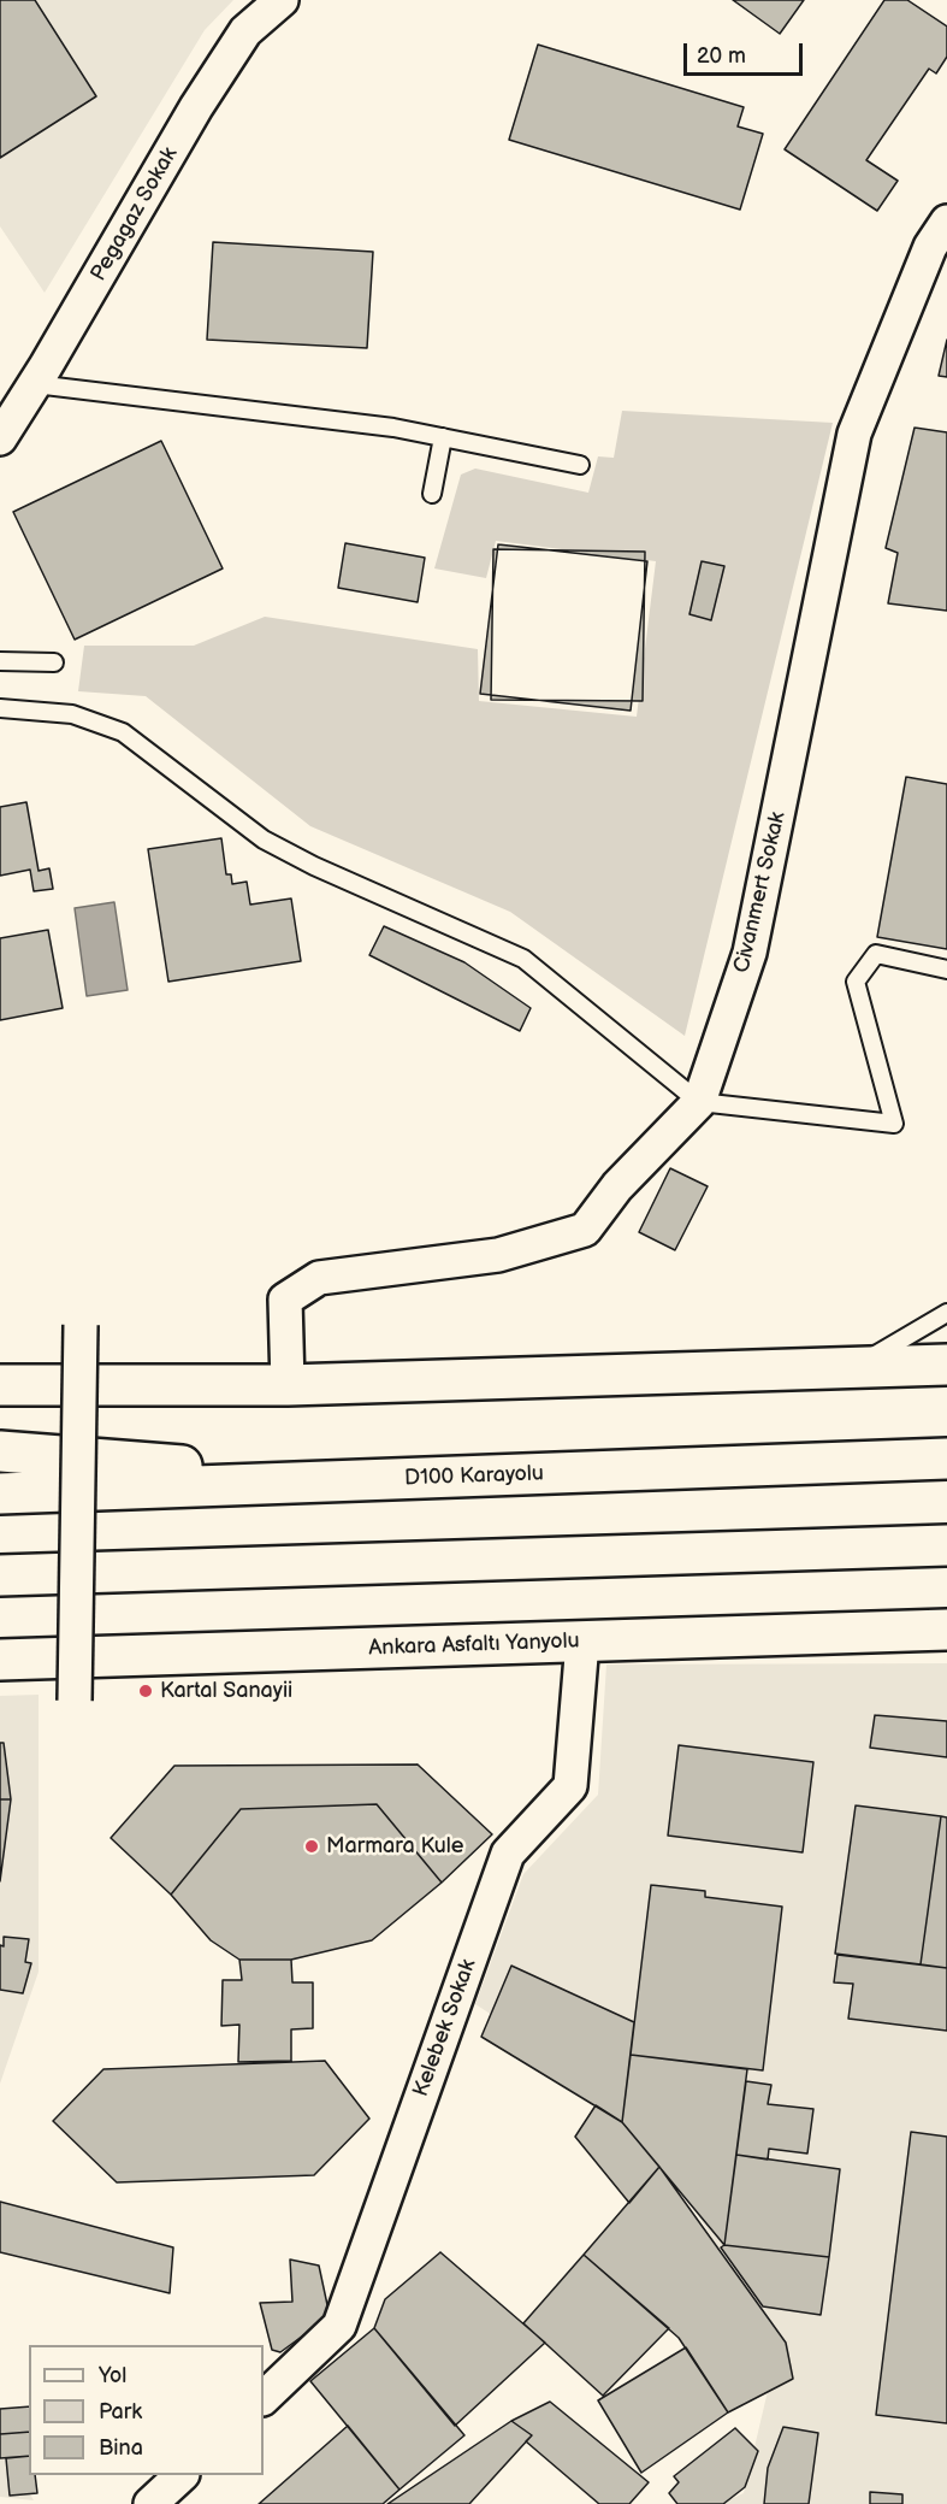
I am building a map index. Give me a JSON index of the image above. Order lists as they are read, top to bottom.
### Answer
{
  "streets": {
    "main road": ["D100 Karayolu", "Ankara Asfaltı Yanyolu"],
    "street": ["Pegagaz Sokak", "Civanmert Sokak", "Kelebek Sokak"]
  },
  "crossings": [
    ["Ankara Asfaltı Yanyolu", "Kelebek Sokak"]
  ],
  "places": ["Kartal Sanayii", "Marmara Kule"],
  "legend": ["Yol", "Park", "Bina"],
  "scale_bar": "20 m"
}
